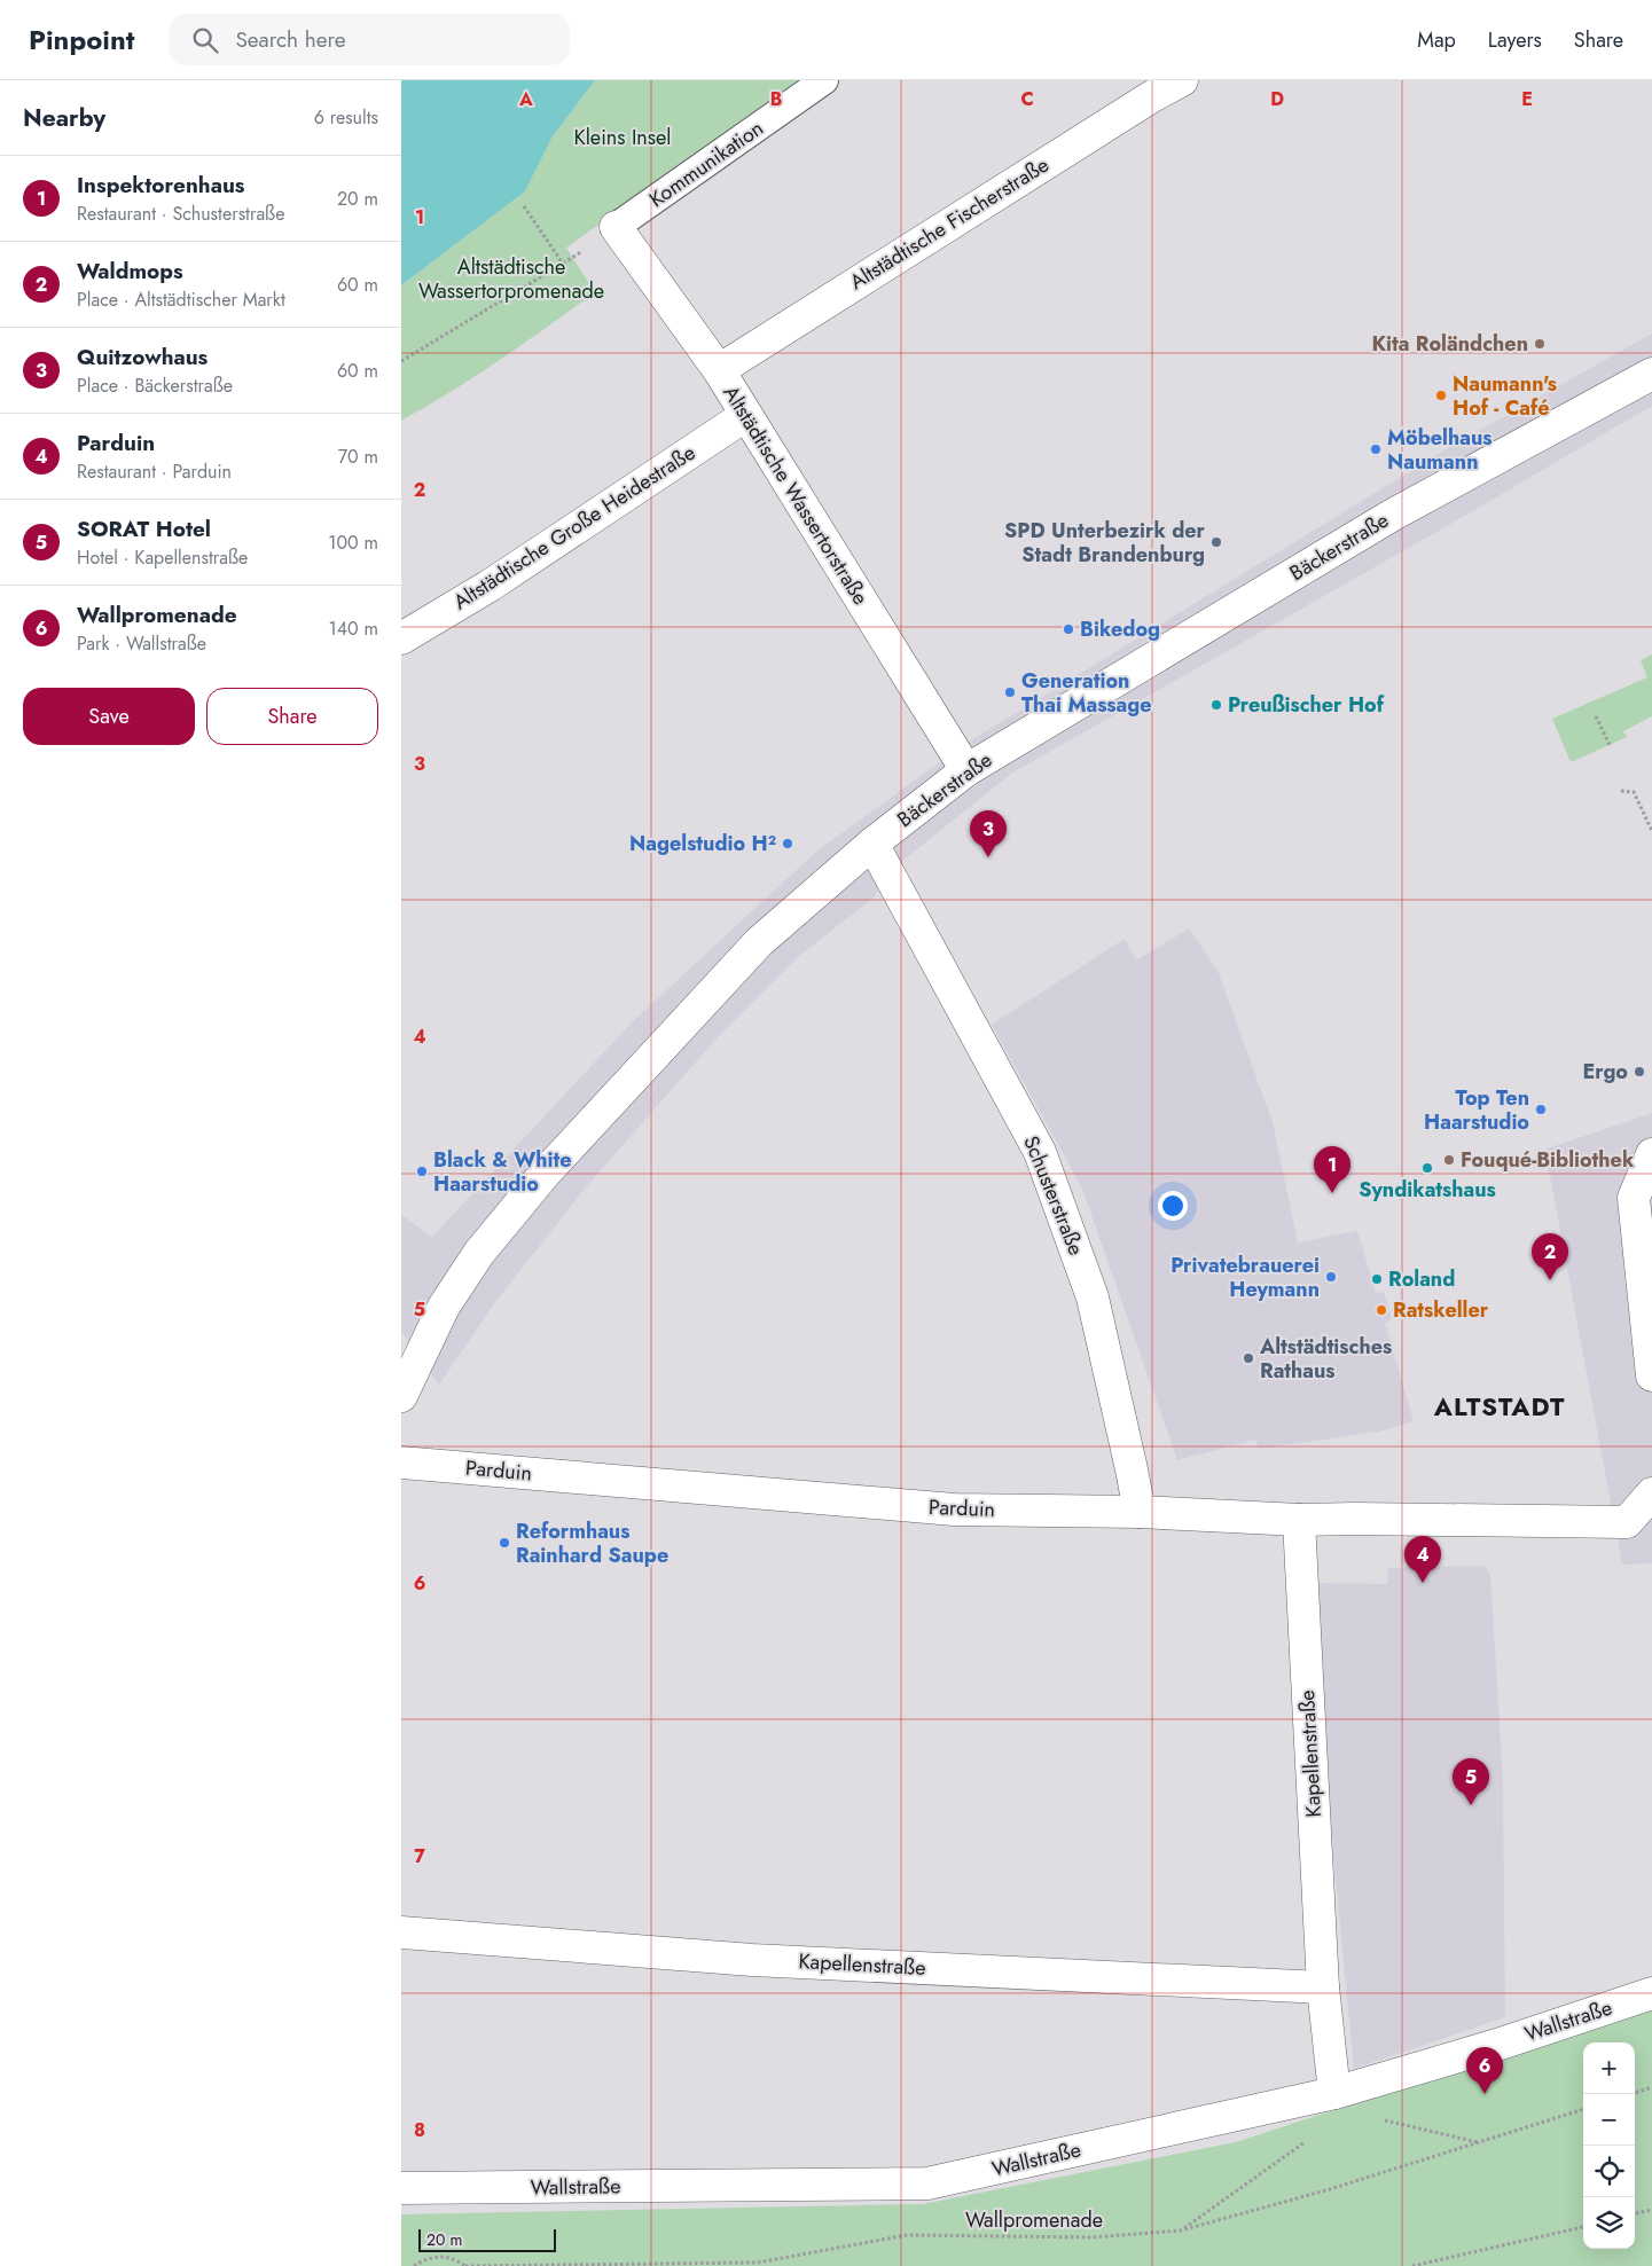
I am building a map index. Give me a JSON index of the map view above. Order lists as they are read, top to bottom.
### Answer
{
  "streets": {
    "street": [
      "Altstädtische Fischerstraße",
      "Altstädtische Wassertorstraße",
      "Altstädtische Große Heidestraße",
      "Bäckerstraße",
      "Schusterstraße",
      "Parduin",
      "Kapellenstraße",
      "Wallstraße"
    ],
    "lane": ["Kommunikation"],
    "path": ["Wallpromenade"]
  },
  "crossings": [
    ["Kommunikation", "Altstädtische Wassertorstraße"],
    ["Altstädtische Fischerstraße", "Altstädtische Wassertorstraße"],
    ["Altstädtische Wassertorstraße", "Altstädtische Große Heidestraße"],
    ["Altstädtische Wassertorstraße", "Bäckerstraße"],
    ["Bäckerstraße", "Schusterstraße"],
    ["Schusterstraße", "Parduin"],
    ["Parduin", "Kapellenstraße"],
    ["Kapellenstraße", "Wallstraße"]
  ],
  "districts": ["ALTSTADT"],
  "parks": ["Kleins Insel", "Altstädtische Wassertorpromenade"],
  "places": [
    "Kita Roländchen",
    "Naumann's Hof - Café",
    "Möbelhaus Naumann",
    "SPD Unterbezirk der Stadt Brandenburg",
    "Bikedog",
    "Generation Thai Massage",
    "Preußischer Hof",
    "Nagelstudio H²",
    "Ergo",
    "Top Ten Haarstudio",
    "Fouqué-Bibliothek",
    "Syndikatshaus",
    "Black & White Haarstudio",
    "Privatebrauerei Heymann",
    "Roland",
    "Ratskeller",
    "Altstädtisches Rathaus",
    "Reformhaus Rainhard Saupe"
  ],
  "scale_bar": "20 m",
  "page": {
    "header": "Pinpoint",
    "search": "Search here",
    "nav": ["Map", "Layers", "Share"],
    "heading": ["Nearby", "6 results"],
    "list": [
      {
        "mark": "1",
        "name": "Inspektorenhaus",
        "note": "Restaurant · Schusterstraße",
        "value": "20 m"
      },
      {
        "mark": "2",
        "name": "Waldmops",
        "note": "Place · Altstädtischer Markt",
        "value": "60 m"
      },
      {
        "mark": "3",
        "name": "Quitzowhaus",
        "note": "Place · Bäckerstraße",
        "value": "60 m"
      },
      {
        "mark": "4",
        "name": "Parduin",
        "note": "Restaurant · Parduin",
        "value": "70 m"
      },
      {
        "mark": "5",
        "name": "SORAT Hotel",
        "note": "Hotel · Kapellenstraße",
        "value": "100 m"
      },
      {
        "mark": "6",
        "name": "Wallpromenade",
        "note": "Park · Wallstraße",
        "value": "140 m"
      }
    ],
    "buttons": ["Save", "Share"],
    "pins": [
      "3",
      "1",
      "2",
      "4",
      "5",
      "6"
    ],
    "map_buttons": ["+", "−"],
    "scale": "20 m"
  },
  "grid": {
    "columns": [
      "A",
      "B",
      "C",
      "D",
      "E"
    ],
    "rows": [
      "1",
      "2",
      "3",
      "4",
      "5",
      "6",
      "7",
      "8"
    ]
  }
}
